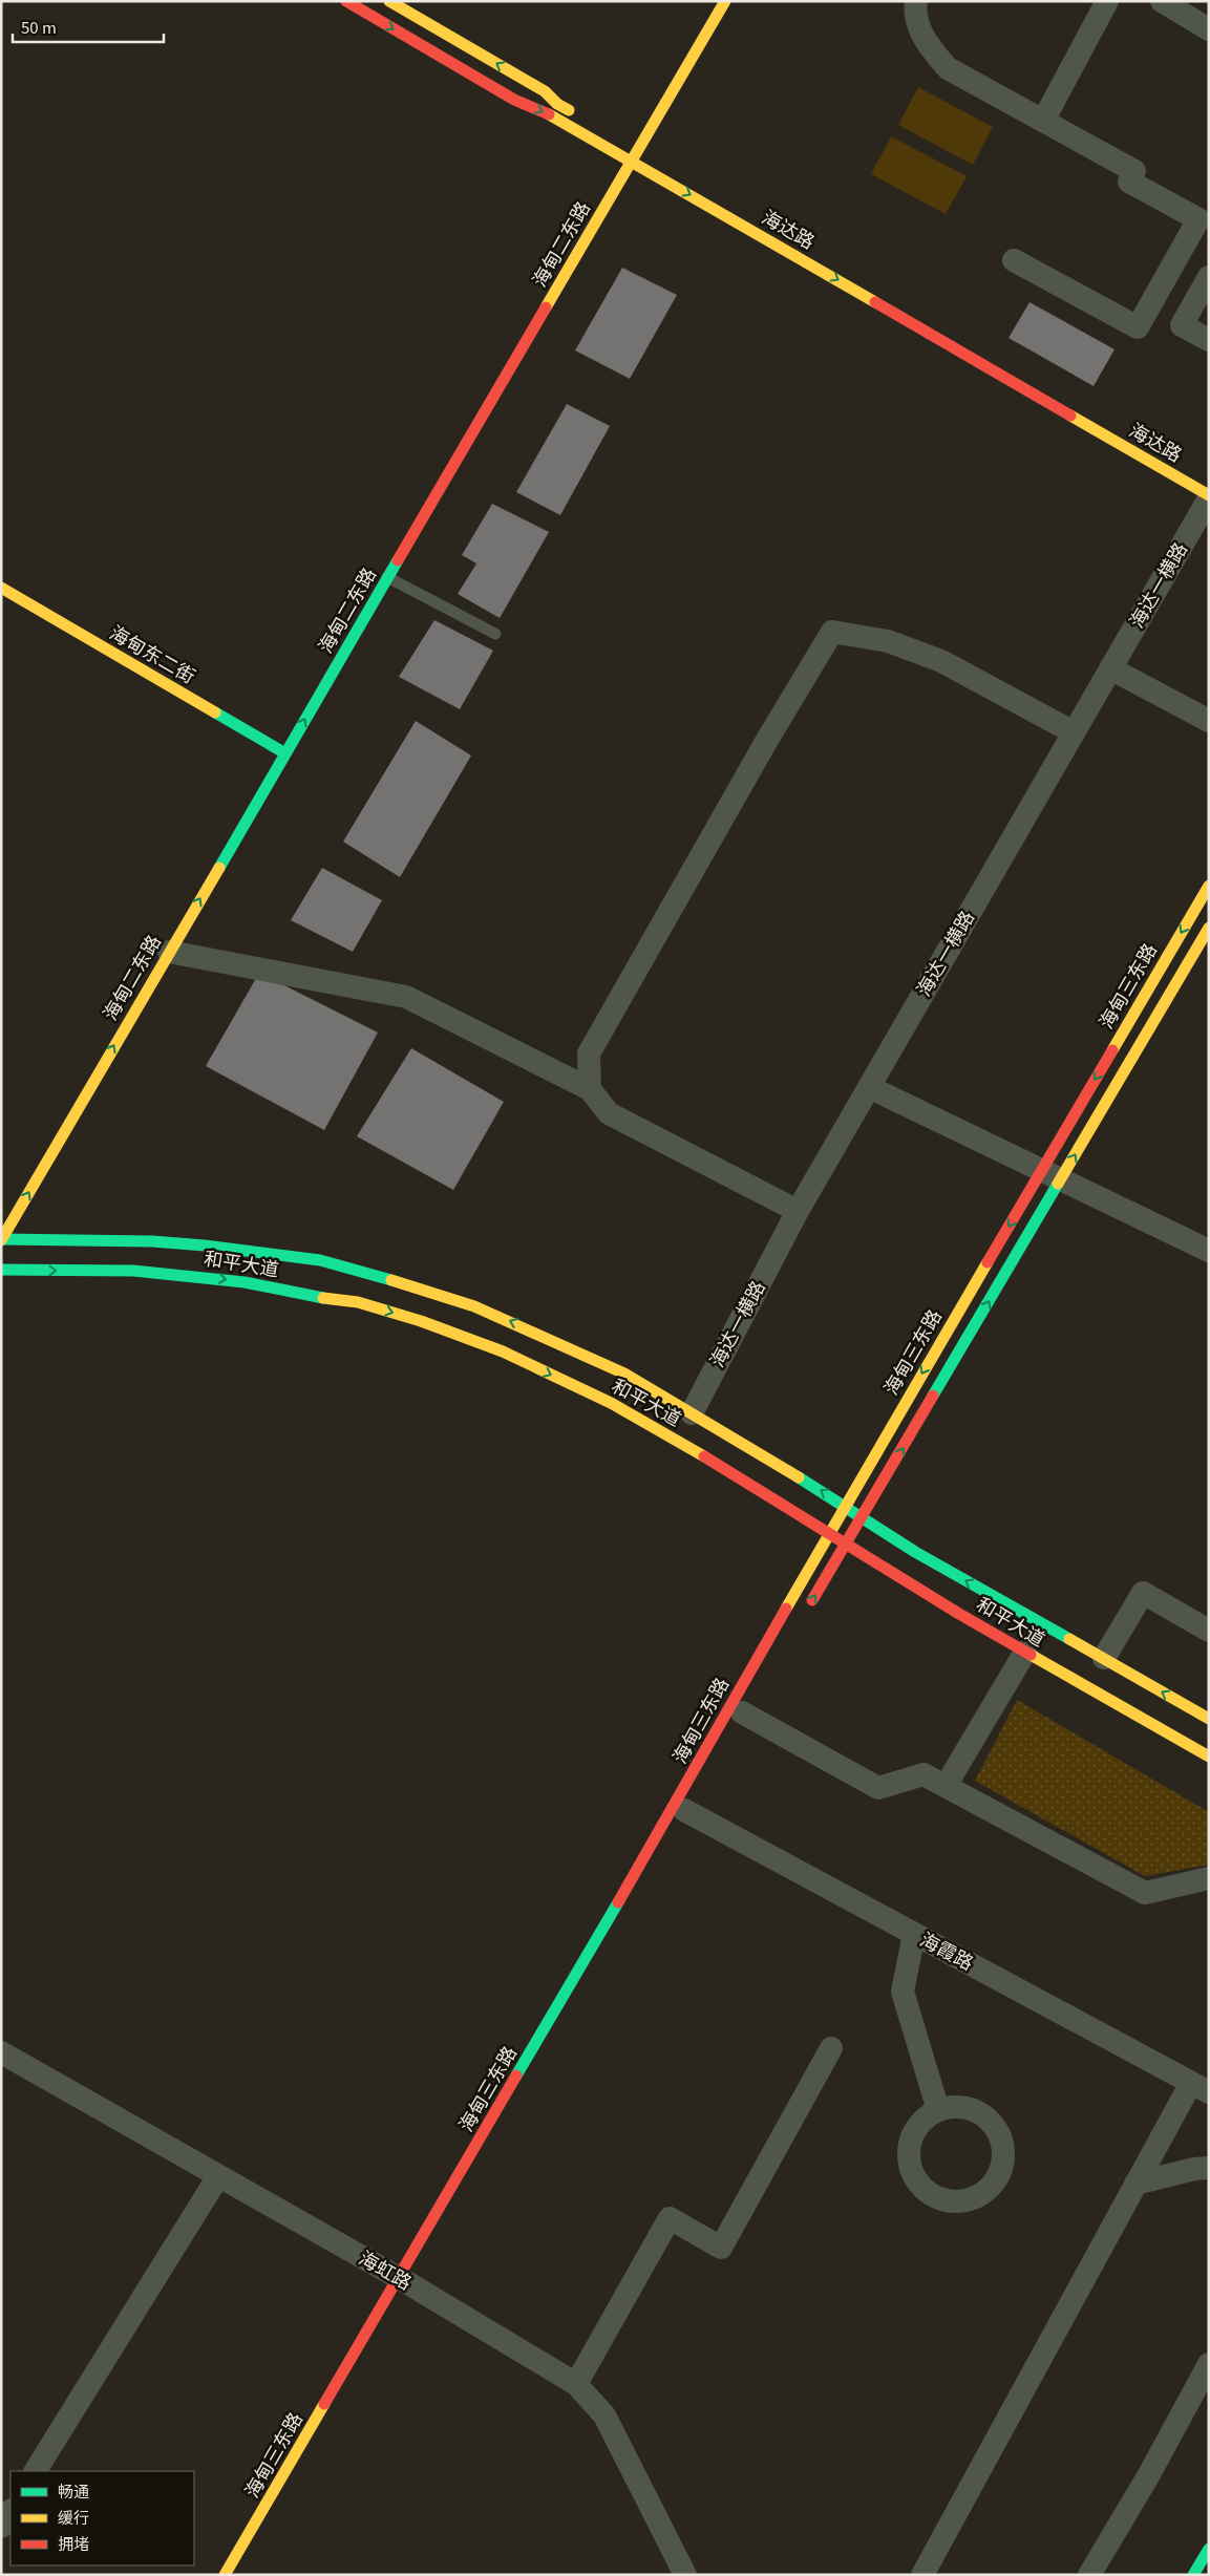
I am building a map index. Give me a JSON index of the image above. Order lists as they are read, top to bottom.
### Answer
{
  "streets": {
    "main road": [
      "海达路",
      "海甸二东路",
      "海甸东二街",
      "海甸三东路",
      "和平大道"
    ],
    "street": ["海达一横路", "海霞路", "海虹路"]
  },
  "crossings": [
    ["海达路", "海甸二东路"],
    ["海达路", "海达一横路"],
    ["海甸二东路", "海甸东二街"],
    ["海甸二东路", "和平大道"],
    ["海达一横路", "和平大道"],
    ["海甸三东路", "和平大道"],
    ["海甸三东路", "海虹路"]
  ],
  "one_way": ["海达路", "海甸二东路"],
  "legend": ["畅通", "缓行", "拥堵"],
  "scale_bar": "50 m"
}
